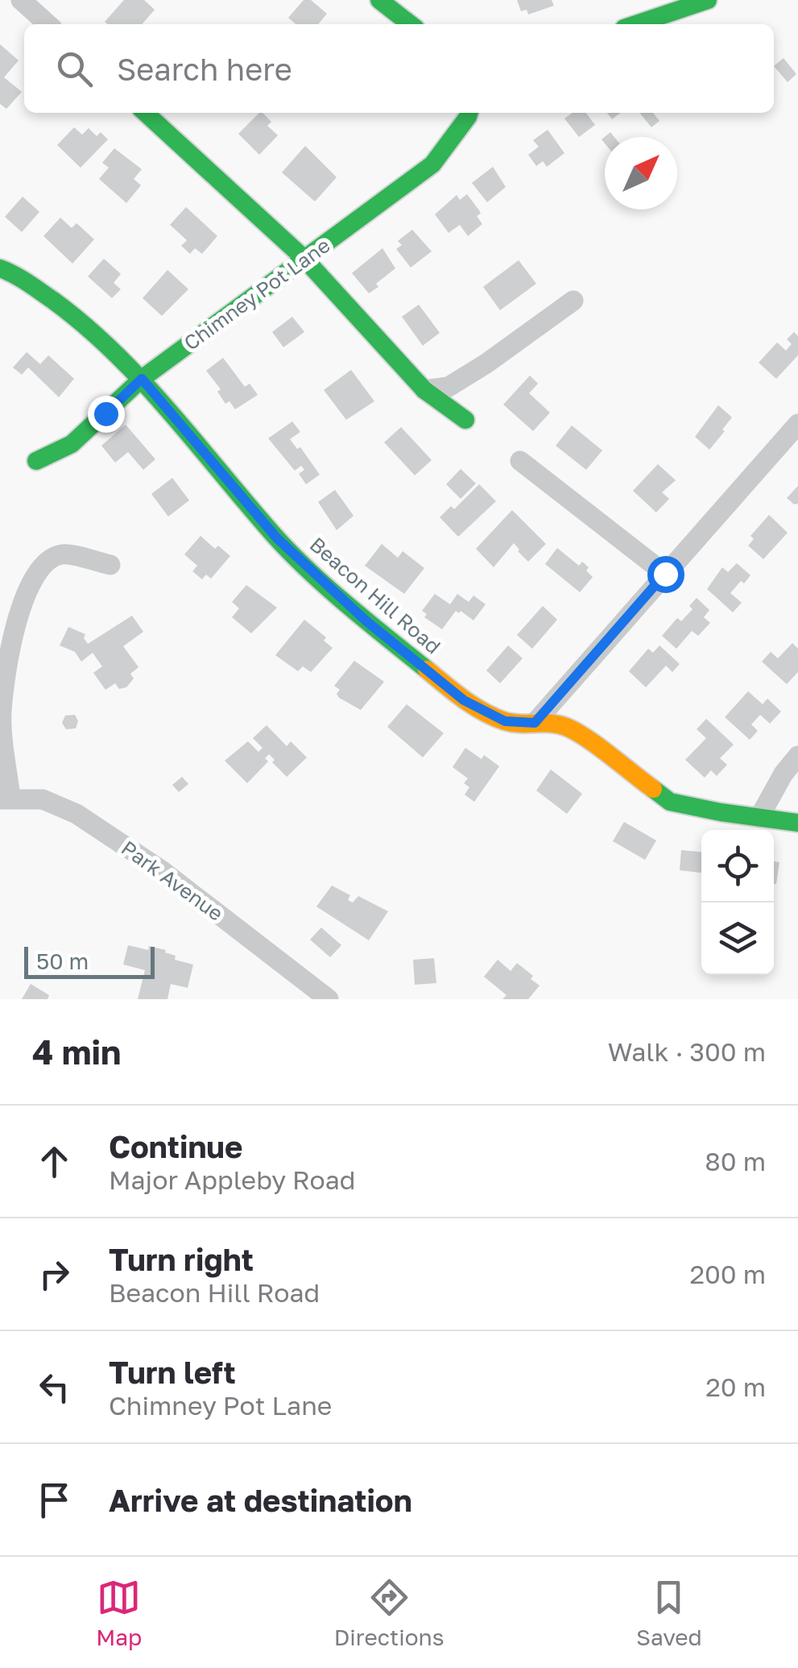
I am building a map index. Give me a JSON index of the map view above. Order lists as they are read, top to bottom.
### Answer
{
  "streets": {
    "street": ["Chimney Pot Lane", "Beacon Hill Road", "Park Avenue"]
  },
  "crossings": [
    ["Chimney Pot Lane", "Beacon Hill Road"]
  ],
  "scale_bar": "50 m",
  "north": "top right",
  "page": {
    "search": "Search here",
    "scale": "50 m",
    "heading": ["4 min", "Walk · 300 m"],
    "list": [
      ["Continue", "Major Appleby Road", "80 m"],
      ["Turn right", "Beacon Hill Road", "200 m"],
      ["Turn left", "Chimney Pot Lane", "20 m"],
      "Arrive at destination"
    ],
    "nav": ["Map", "Directions", "Saved"]
  }
}
